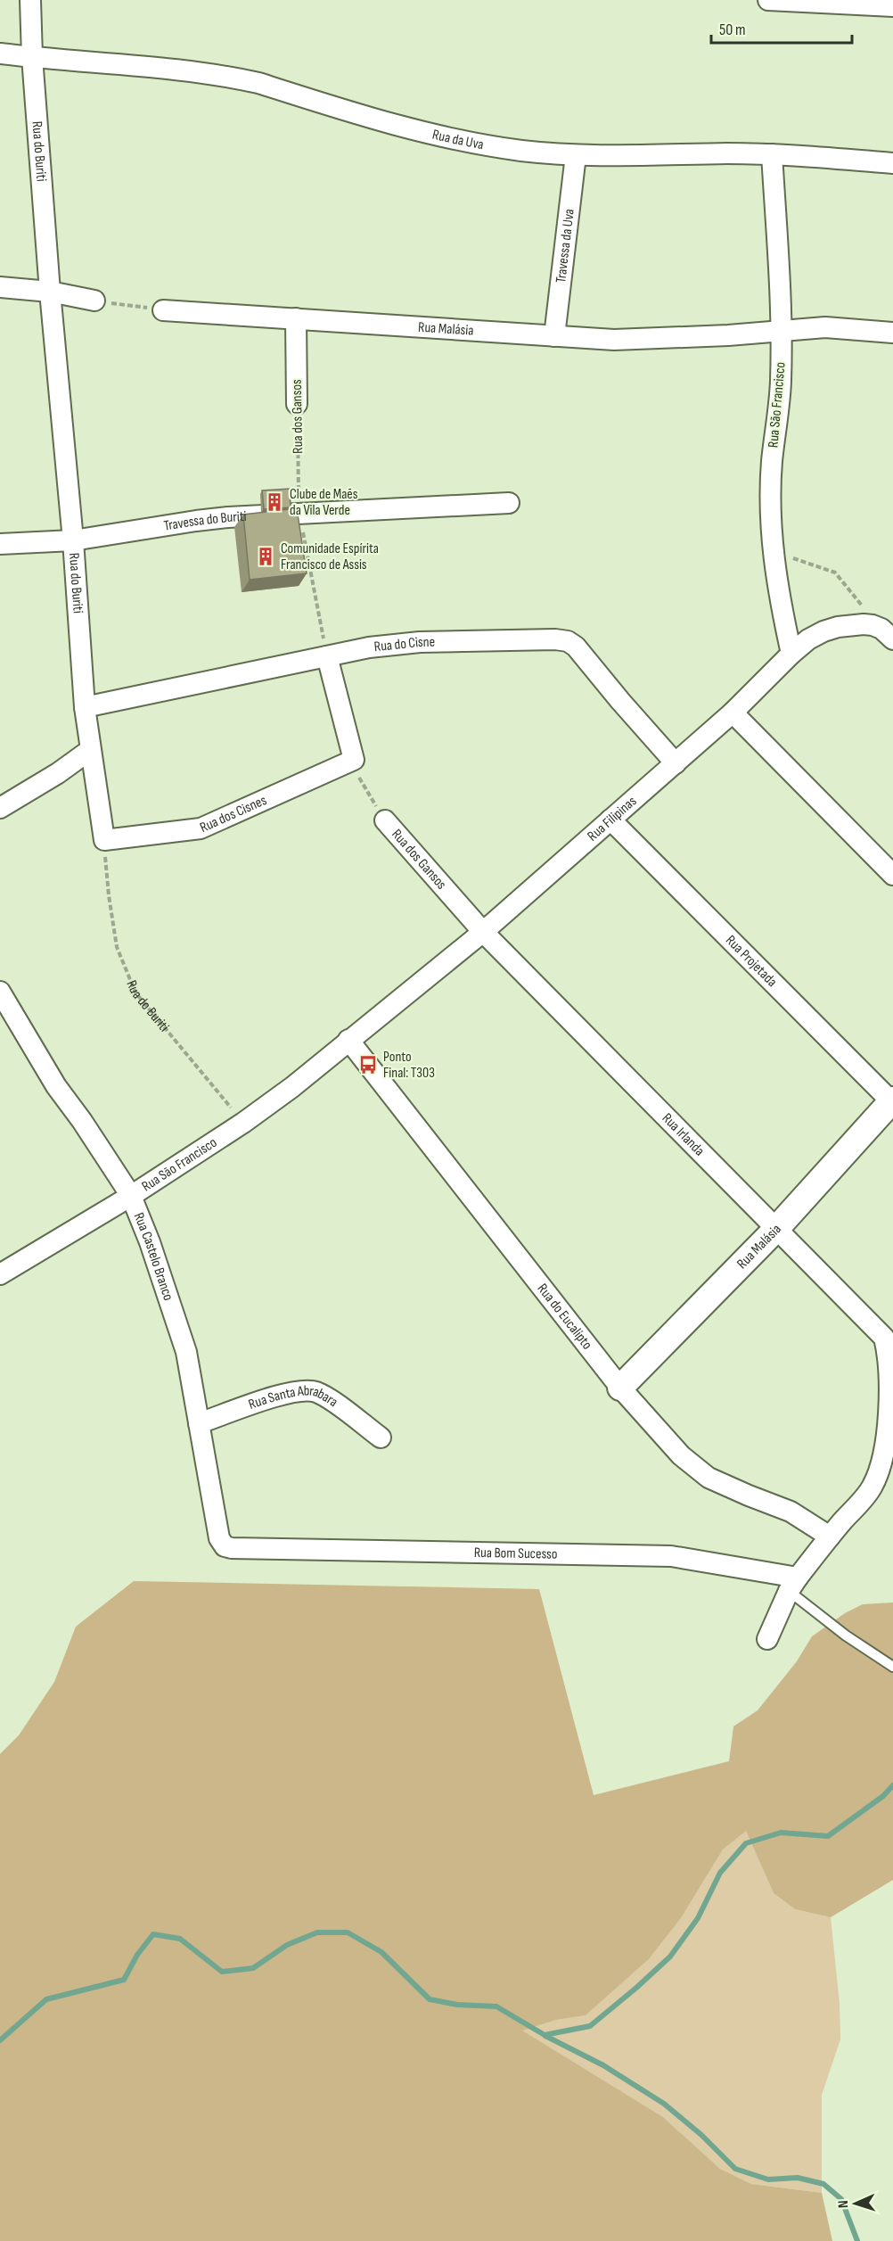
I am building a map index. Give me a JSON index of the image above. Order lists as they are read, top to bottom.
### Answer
{
  "streets": {
    "street": [
      "Rua da Uva",
      "Rua do Buriti",
      "Travessa da Uva",
      "Rua Malásia",
      "Rua São Francisco",
      "Rua dos Gansos",
      "Travessa do Buriti",
      "Rua do Cisne",
      "Rua dos Cisnes",
      "Rua Filipinas",
      "Rua Projetada",
      "Rua Irlanda",
      "Rua Castelo Branco",
      "Rua do Eucalípto",
      "Rua Santa Abrabara",
      "Rua Bom Sucesso"
    ]
  },
  "crossings": [
    ["Rua da Uva", "Rua do Buriti"],
    ["Rua da Uva", "Travessa da Uva"],
    ["Rua da Uva", "Rua São Francisco"],
    ["Rua do Buriti", "Rua São Francisco"],
    ["Rua do Buriti", "Travessa do Buriti"],
    ["Rua do Buriti", "Rua do Cisne"],
    ["Rua do Buriti", "Rua dos Cisnes"],
    ["Travessa da Uva", "Rua Malásia"],
    ["Rua Malásia", "Rua São Francisco"],
    ["Rua Malásia", "Rua dos Gansos"],
    ["Rua Malásia", "Rua Projetada"],
    ["Rua Malásia", "Rua Irlanda"],
    ["Rua Malásia", "Rua do Eucalípto"],
    ["Rua São Francisco", "Rua Filipinas"],
    ["Rua São Francisco", "Rua Castelo Branco"],
    ["Rua São Francisco", "Rua do Eucalípto"],
    ["Rua dos Gansos", "Travessa do Buriti"],
    ["Rua dos Gansos", "Rua do Cisne"],
    ["Rua dos Gansos", "Rua dos Cisnes"],
    ["Rua dos Gansos", "Rua Filipinas"],
    ["Rua dos Gansos", "Rua Irlanda"],
    ["Rua do Cisne", "Rua dos Cisnes"],
    ["Rua do Cisne", "Rua Filipinas"],
    ["Rua Filipinas", "Rua Projetada"],
    ["Rua Filipinas", "Rua Irlanda"],
    ["Rua Filipinas", "Rua do Eucalípto"],
    ["Rua Irlanda", "Rua do Eucalípto"],
    ["Rua Castelo Branco", "Rua Santa Abrabara"],
    ["Rua Castelo Branco", "Rua Bom Sucesso"]
  ],
  "places": {
    "building": ["Clube de Maẽs da Vila Verde", "Comunidade Espírita Francisco de Assis"],
    "bus stop": ["Ponto Final: T303"]
  },
  "scale_bar": "50 m",
  "north": "left"
}
